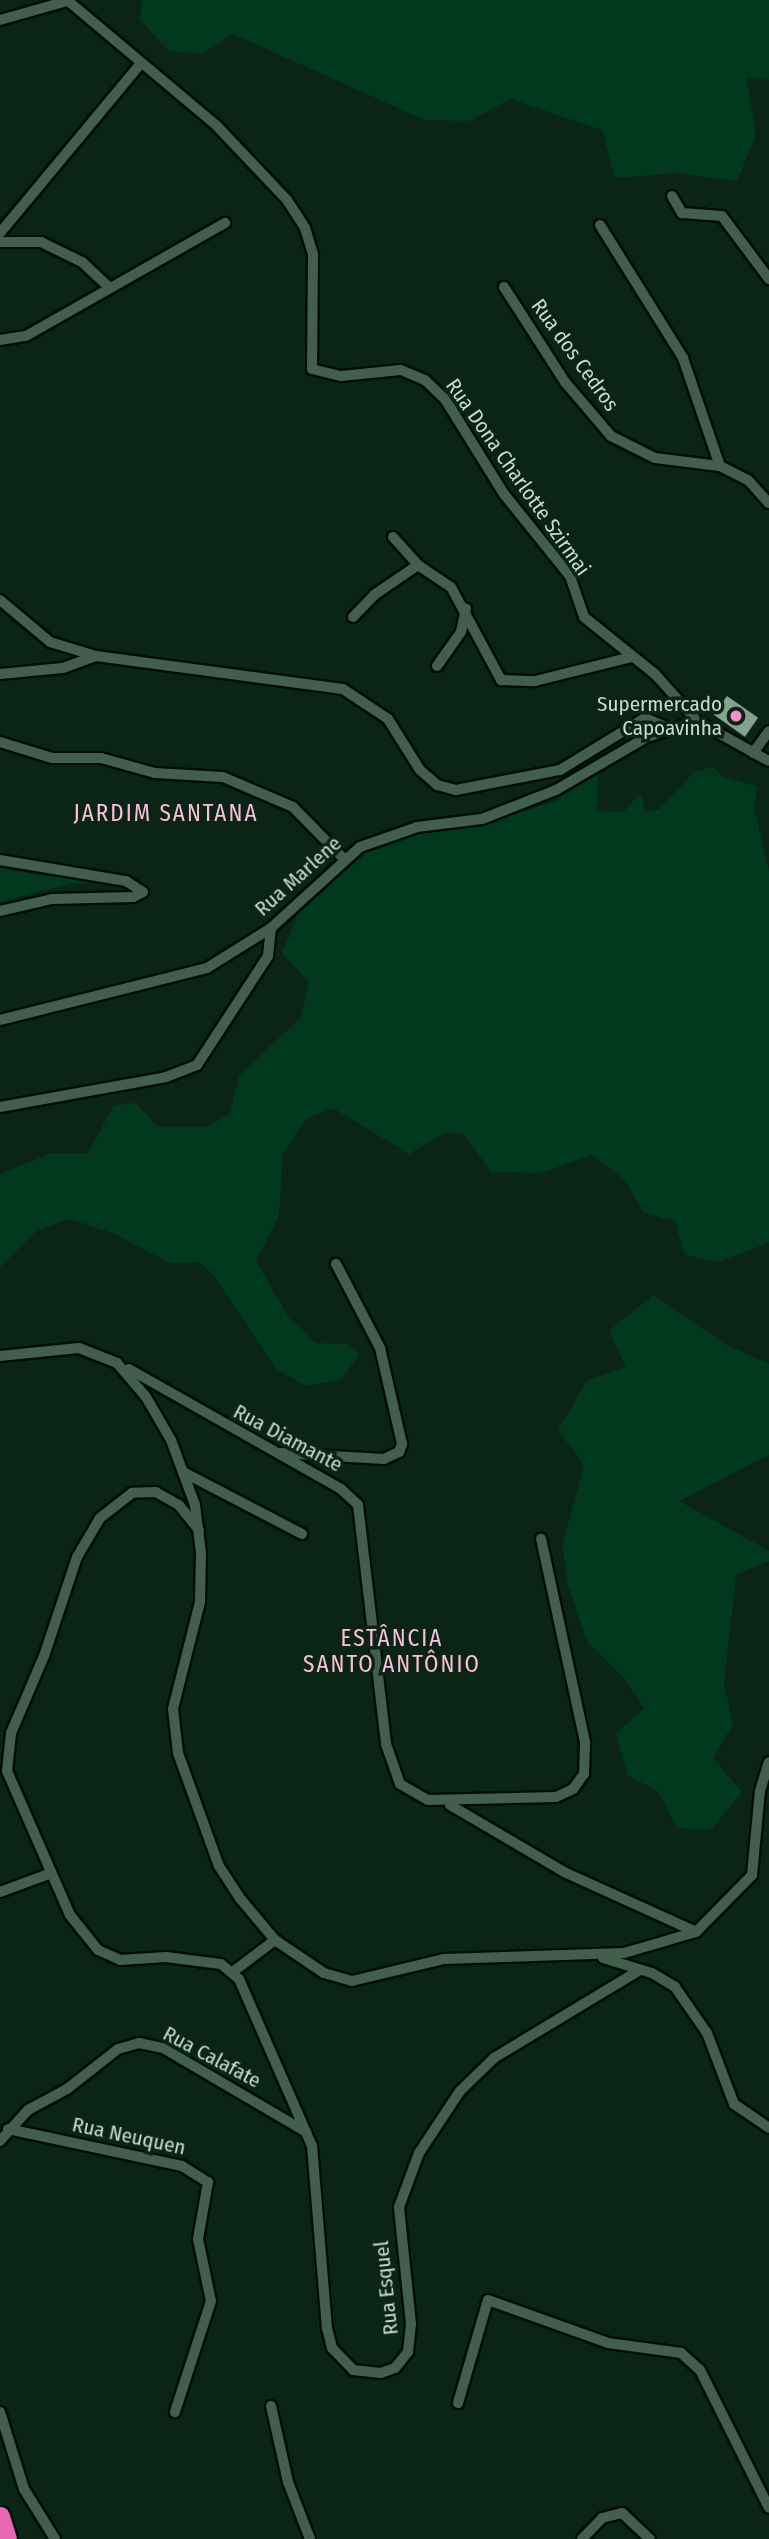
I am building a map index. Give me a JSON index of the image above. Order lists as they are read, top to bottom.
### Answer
{
  "streets": {
    "street": [
      "Rua dos Cedros",
      "Rua Dona Charlotte Szirmai",
      "Rua Marlene",
      "Rua Diamante",
      "Rua Calafate",
      "Rua Neuquen",
      "Rua Esquel"
    ]
  },
  "crossings": [
    ["Rua Dona Charlotte Szirmai", "Rua Marlene"],
    ["Rua Calafate", "Rua Neuquen"],
    ["Rua Calafate", "Rua Esquel"]
  ],
  "districts": ["JARDIM SANTANA", "ESTÂNCIA SANTO ANTÔNIO"],
  "places": ["Supermercado Capoavinha"]
}
